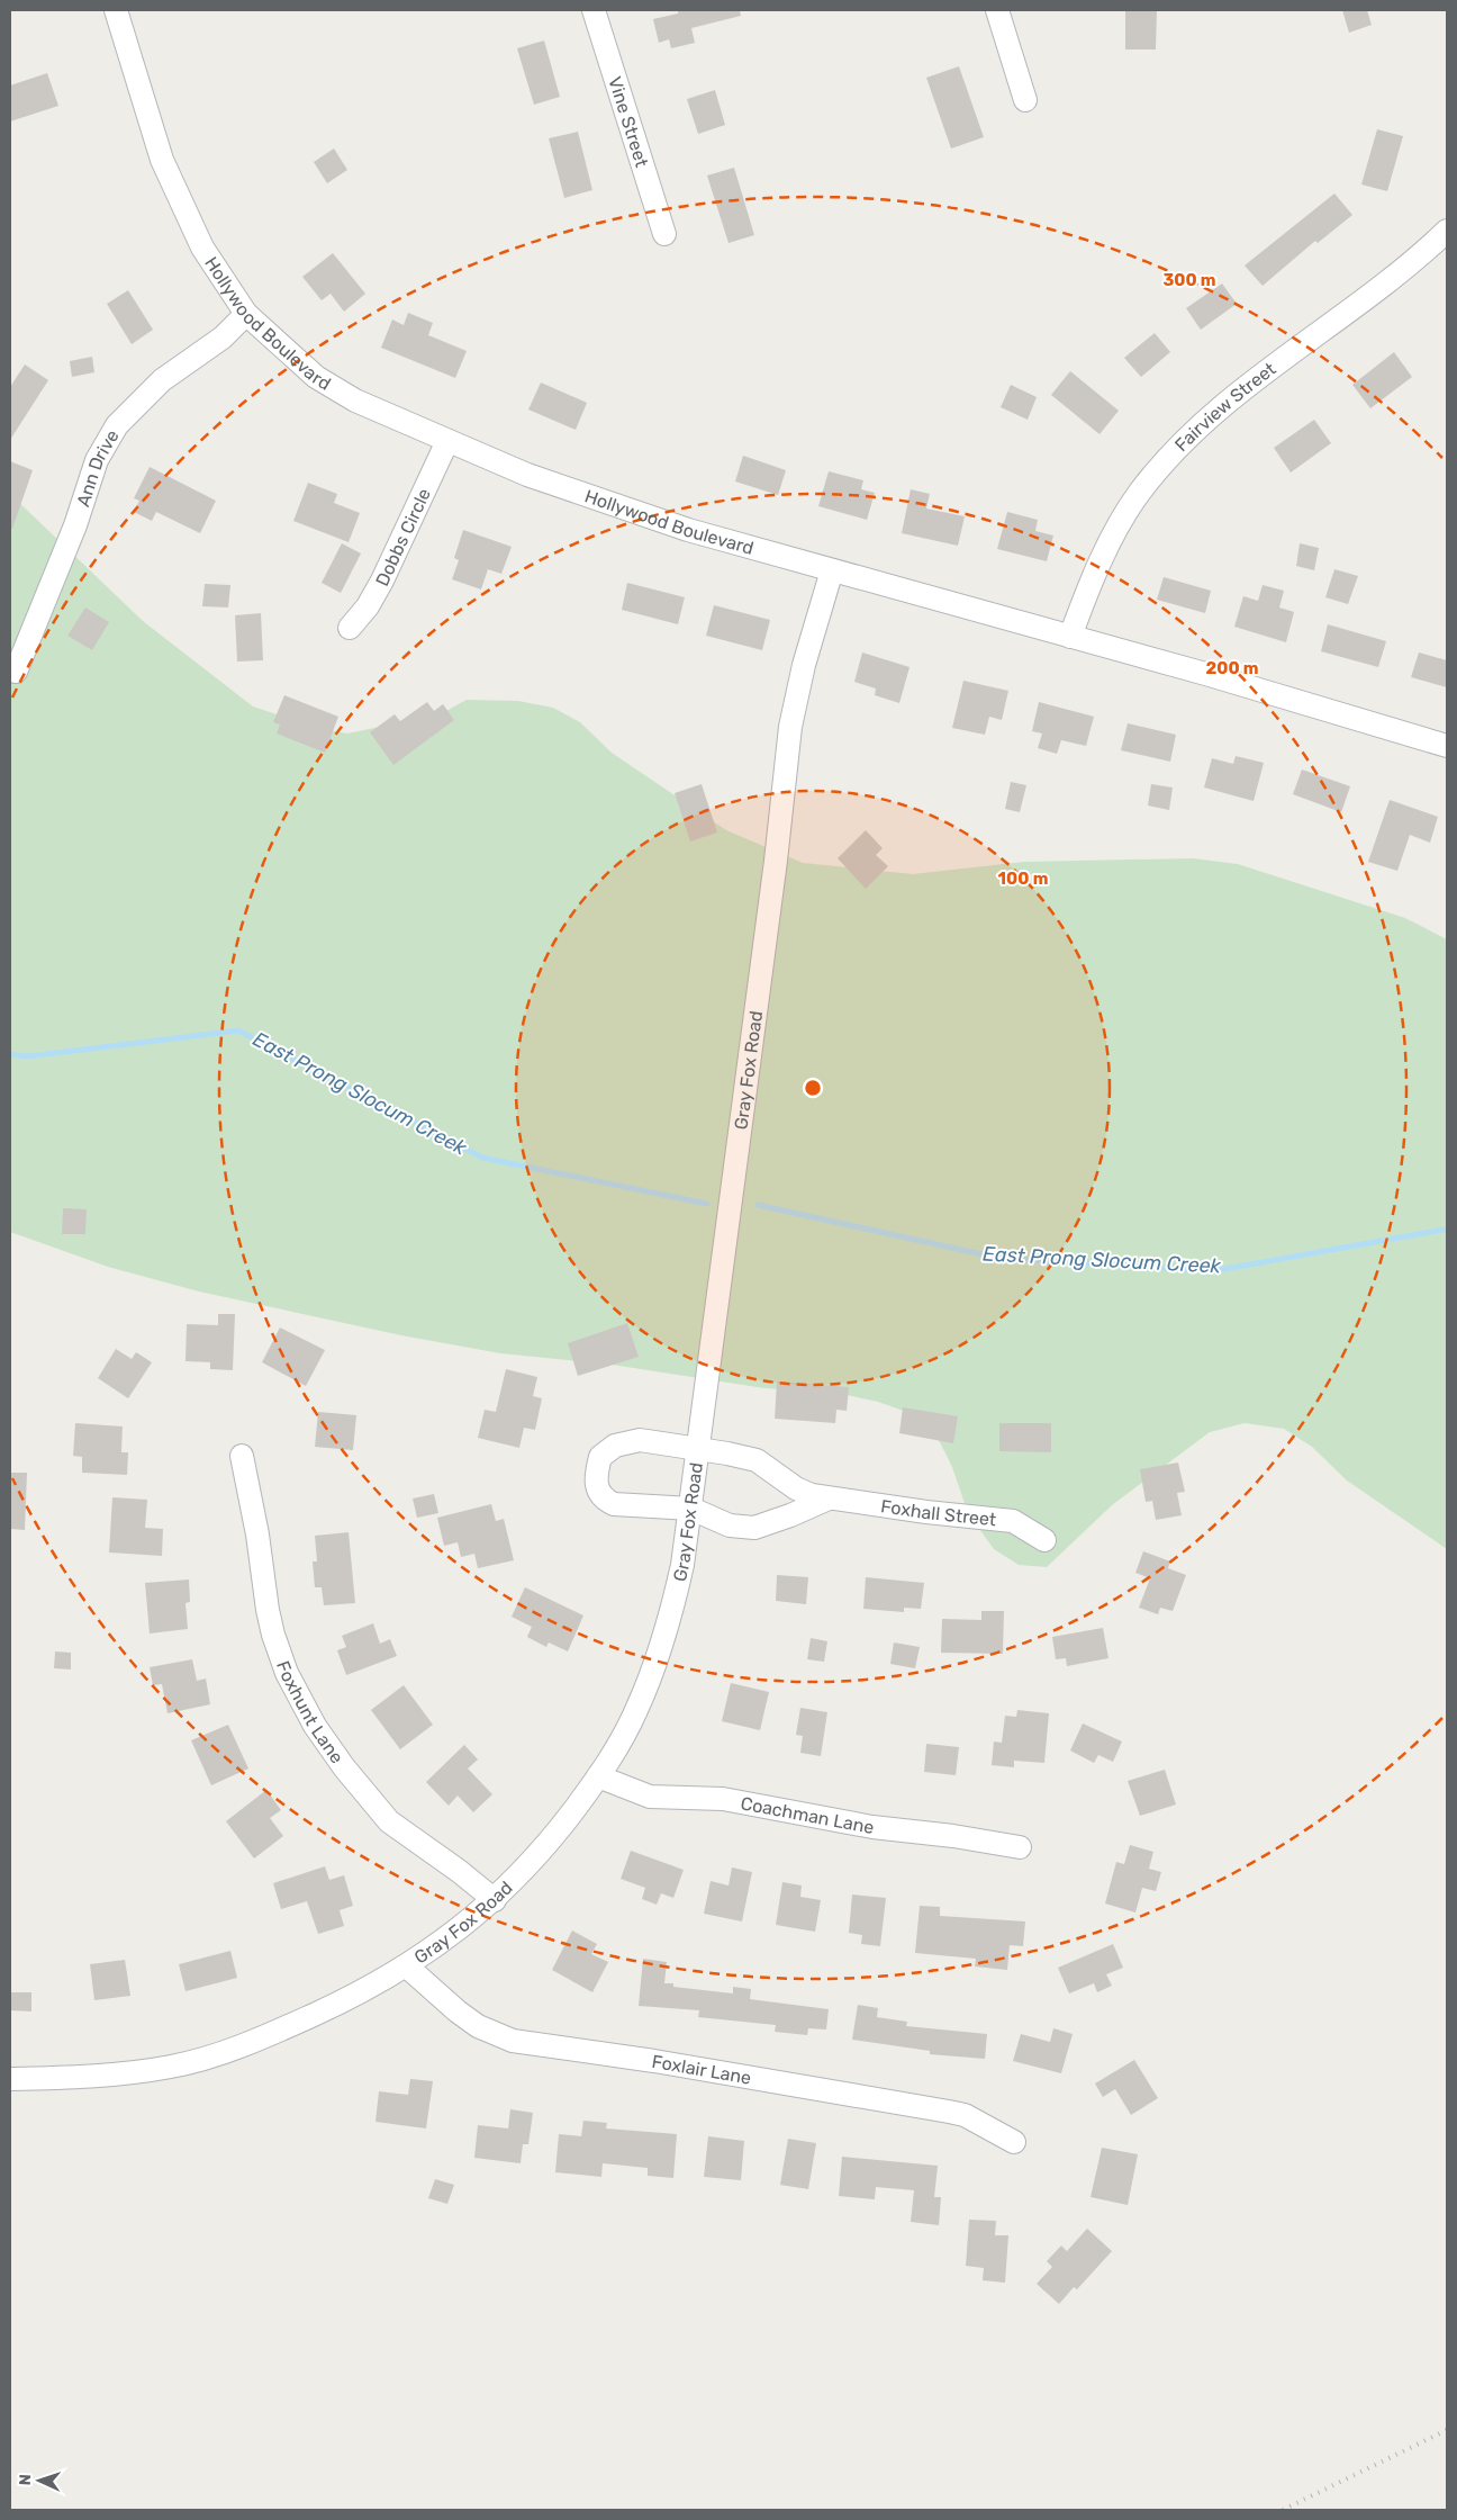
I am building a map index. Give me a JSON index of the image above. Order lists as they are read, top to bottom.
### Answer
{
  "streets": {
    "street": [
      "Vine Street",
      "Hollywood Boulevard",
      "Fairview Street",
      "Ann Drive",
      "Dobbs Circle",
      "Gray Fox Road",
      "Foxhall Street",
      "Foxhunt Lane",
      "Coachman Lane",
      "Foxlair Lane"
    ]
  },
  "crossings": [
    ["Hollywood Boulevard", "Fairview Street"],
    ["Hollywood Boulevard", "Ann Drive"],
    ["Hollywood Boulevard", "Dobbs Circle"],
    ["Hollywood Boulevard", "Gray Fox Road"],
    ["Gray Fox Road", "Foxhall Street"],
    ["Gray Fox Road", "Foxhunt Lane"],
    ["Gray Fox Road", "Coachman Lane"],
    ["Gray Fox Road", "Foxlair Lane"]
  ],
  "water": ["East Prong Slocum Creek"],
  "north": "left",
  "rings": ["300 m", "200 m", "100 m"]
}
